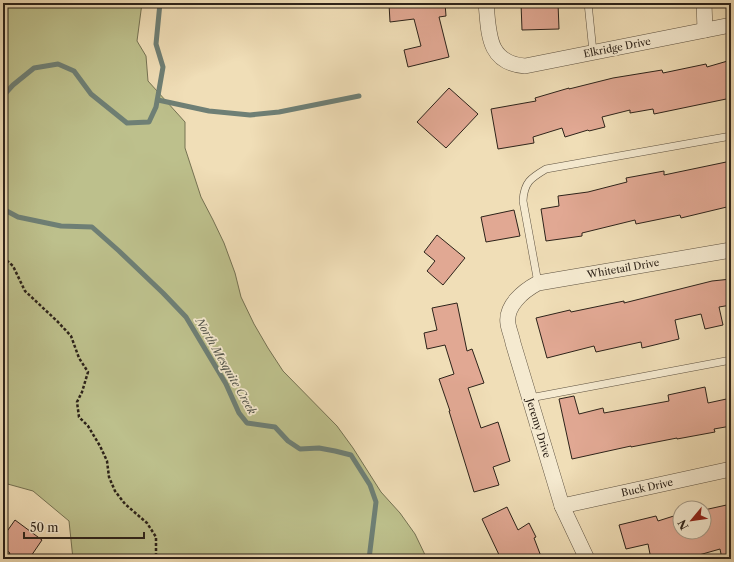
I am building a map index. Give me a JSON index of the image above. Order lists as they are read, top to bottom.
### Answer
{
  "streets": {
    "street": [
      "Elkridge Drive",
      "Whitetail Drive",
      "Jeremy Drive",
      "Buck Drive"
    ]
  },
  "crossings": [
    ["Whitetail Drive", "Jeremy Drive"],
    ["Jeremy Drive", "Buck Drive"]
  ],
  "water": ["North Mesquite Creek"],
  "scale_bar": "50 m",
  "north": "bottom left"
}
